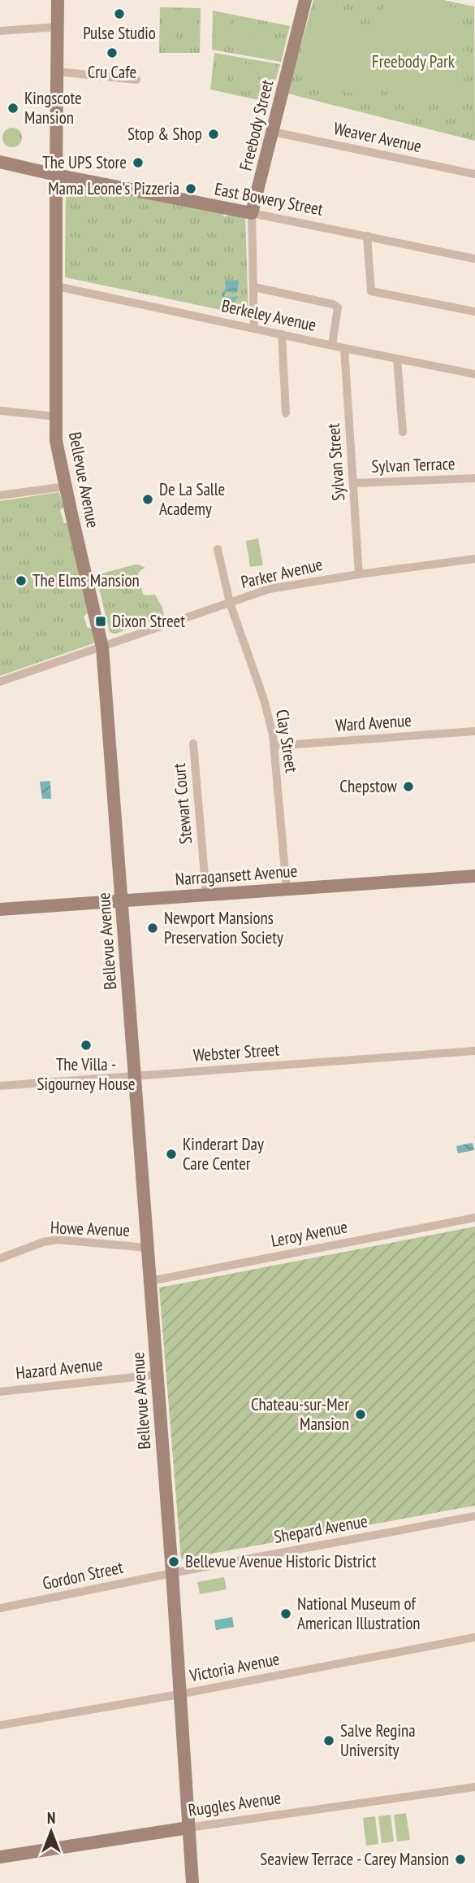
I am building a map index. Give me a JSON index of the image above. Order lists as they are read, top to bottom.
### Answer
{
  "streets": {
    "main road": [
      "Freebody Street",
      "East Bowery Street",
      "Bellevue Avenue",
      "Narragansett Avenue",
      "Ruggles Avenue"
    ],
    "street": [
      "Weaver Avenue",
      "Berkeley Avenue",
      "Sylvan Street",
      "Sylvan Terrace",
      "Parker Avenue",
      "Ward Avenue",
      "Clay Street",
      "Stewart Court",
      "Webster Street",
      "Howe Avenue",
      "Leroy Avenue",
      "Hazard Avenue",
      "Shepard Avenue",
      "Gordon Street",
      "Victoria Avenue"
    ]
  },
  "crossings": [
    ["Freebody Street", "Weaver Avenue"],
    ["Freebody Street", "East Bowery Street"],
    ["Freebody Street", "Berkeley Avenue"],
    ["East Bowery Street", "Bellevue Avenue"],
    ["Berkeley Avenue", "Sylvan Street"],
    ["Berkeley Avenue", "Bellevue Avenue"],
    ["Sylvan Street", "Sylvan Terrace"],
    ["Sylvan Street", "Parker Avenue"],
    ["Bellevue Avenue", "Parker Avenue"],
    ["Bellevue Avenue", "Narragansett Avenue"],
    ["Bellevue Avenue", "Webster Street"],
    ["Bellevue Avenue", "Howe Avenue"],
    ["Bellevue Avenue", "Leroy Avenue"],
    ["Bellevue Avenue", "Hazard Avenue"],
    ["Bellevue Avenue", "Shepard Avenue"],
    ["Bellevue Avenue", "Gordon Street"],
    ["Bellevue Avenue", "Victoria Avenue"],
    ["Bellevue Avenue", "Ruggles Avenue"],
    ["Parker Avenue", "Clay Street"],
    ["Ward Avenue", "Clay Street"],
    ["Clay Street", "Narragansett Avenue"],
    ["Stewart Court", "Narragansett Avenue"],
    ["Shepard Avenue", "Gordon Street"]
  ],
  "parks": ["Freebody Park"],
  "places": {
    "other": [
      "Pulse Studio",
      "Cru Cafe",
      "Kingscote Mansion",
      "Stop & Shop",
      "The UPS Store",
      "Mama Leone's Pizzeria",
      "De La Salle Academy",
      "The Elms Mansion",
      "Chepstow",
      "Newport Mansions Preservation Society",
      "The Villa - Sigourney House",
      "Kinderart Day Care Center",
      "Chateau-sur-Mer Mansion",
      "Bellevue Avenue Historic District",
      "National Museum of American Illustration",
      "Salve Regina University",
      "Seaview Terrace - Carey Mansion"
    ],
    "transit": ["Dixon Street"]
  },
  "north": "top"
}
